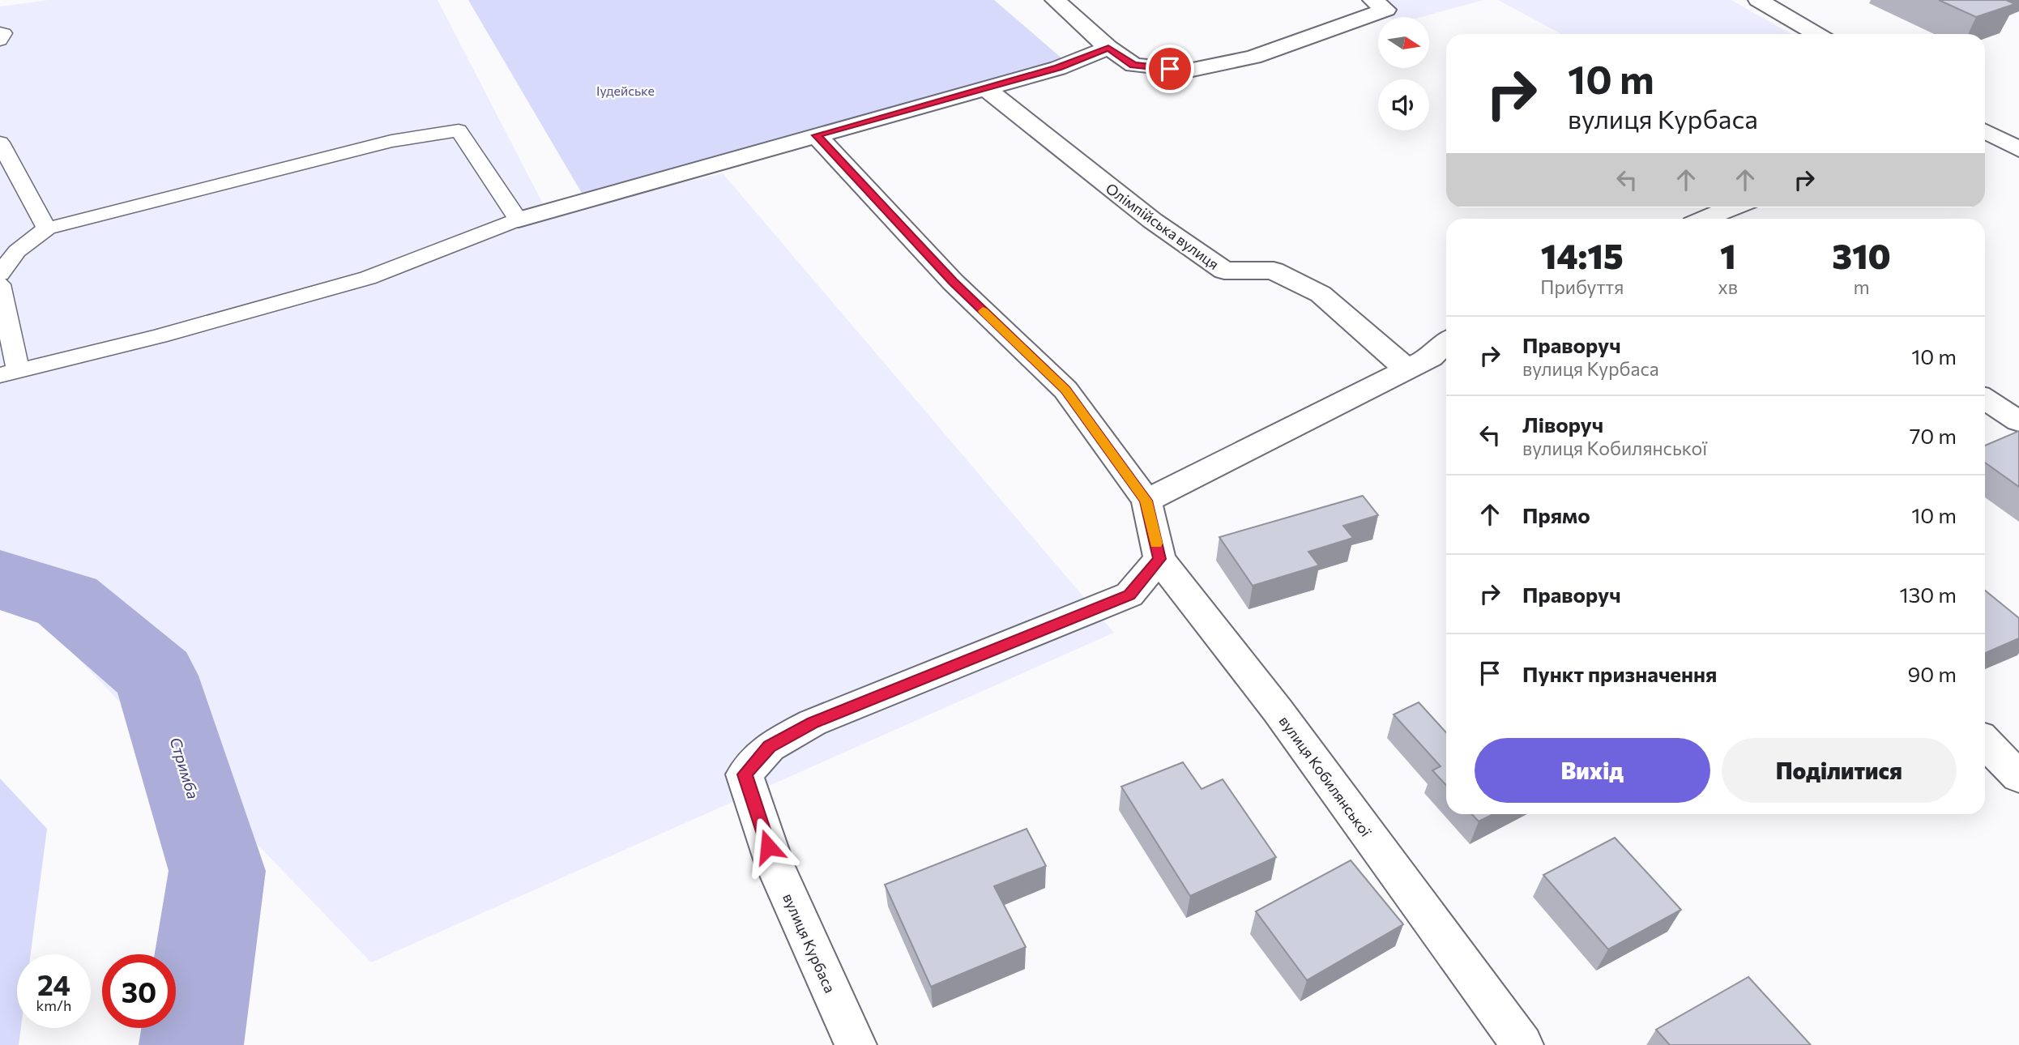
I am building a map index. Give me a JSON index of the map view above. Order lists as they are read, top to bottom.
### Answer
{
  "streets": {
    "street": ["Олімпійська вулиця", "вулиця Кобилянської", "вулиця Курбаса"]
  },
  "crossings": [
    ["вулиця Кобилянської", "вулиця Курбаса"]
  ],
  "water": ["Стримба"],
  "parks": ["Іудейське"],
  "north": "right",
  "page": {
    "turn": ["10 m", "вулиця Курбаса"],
    "eta": [
      "14:15",
      "Прибуття",
      "1",
      "хв",
      "310",
      "m"
    ],
    "list": [
      {
        "name": "Праворуч",
        "note": "вулиця Курбаса",
        "value": "10 m"
      },
      {
        "name": "Ліворуч",
        "note": "вулиця Кобилянської",
        "value": "70 m"
      },
      {
        "name": "Прямо",
        "value": "10 m"
      },
      {
        "name": "Праворуч",
        "value": "130 m"
      },
      {
        "name": "Пункт призначення",
        "value": "90 m"
      }
    ],
    "buttons": ["Вихід", "Поділитися"],
    "speed": "24 km/h",
    "limit": "30"
  }
}
